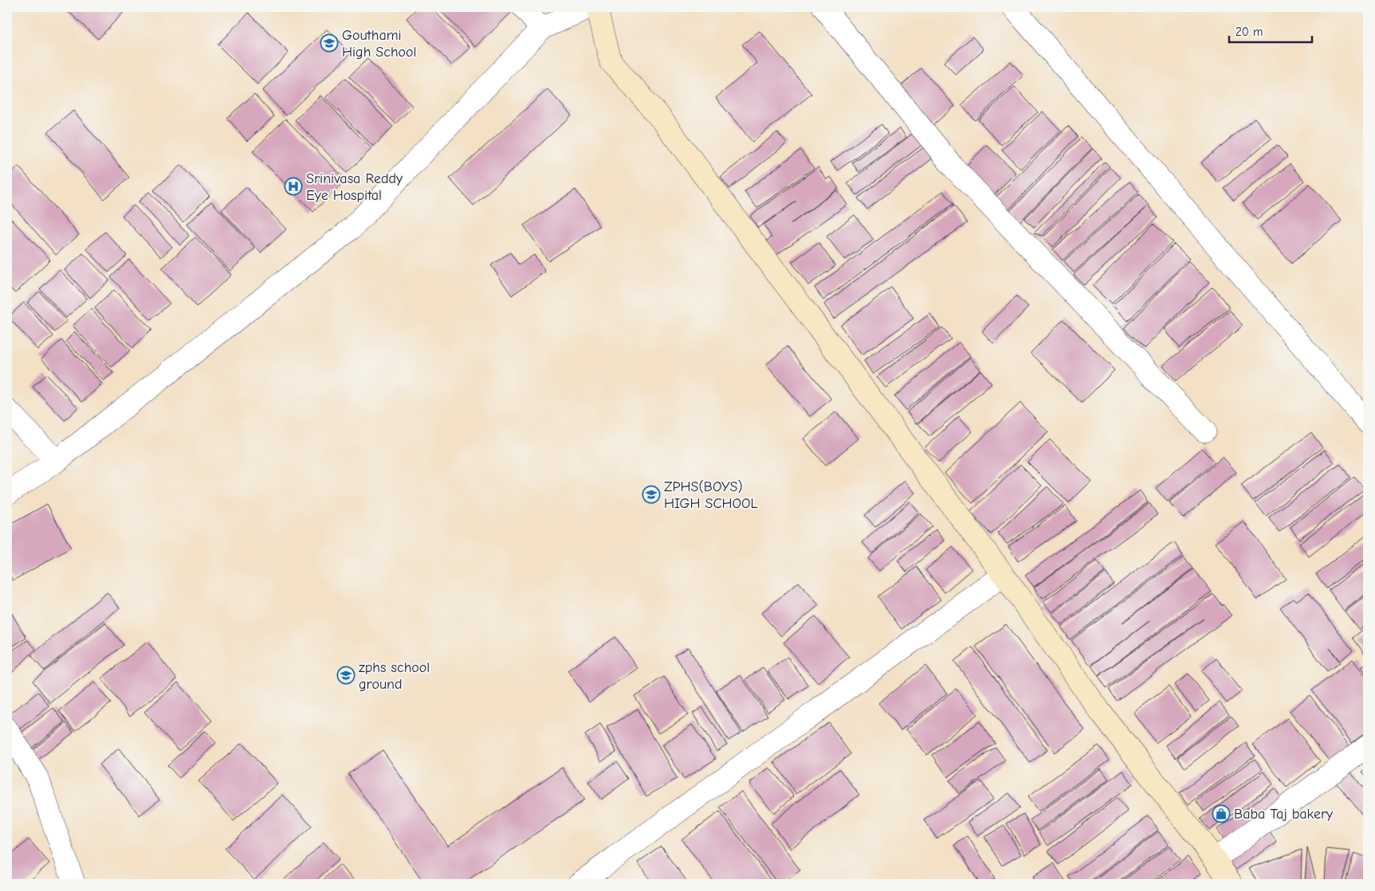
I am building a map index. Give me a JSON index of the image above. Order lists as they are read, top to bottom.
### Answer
{
  "places": {
    "school or university": ["Gouthami High School", "ZPHS(BOYS) HIGH SCHOOL", "zphs school ground"],
    "hospital": ["Srinivasa Reddy Eye Hospital"],
    "shop": ["Baba Taj bakery"]
  },
  "scale_bar": "20 m"
}
